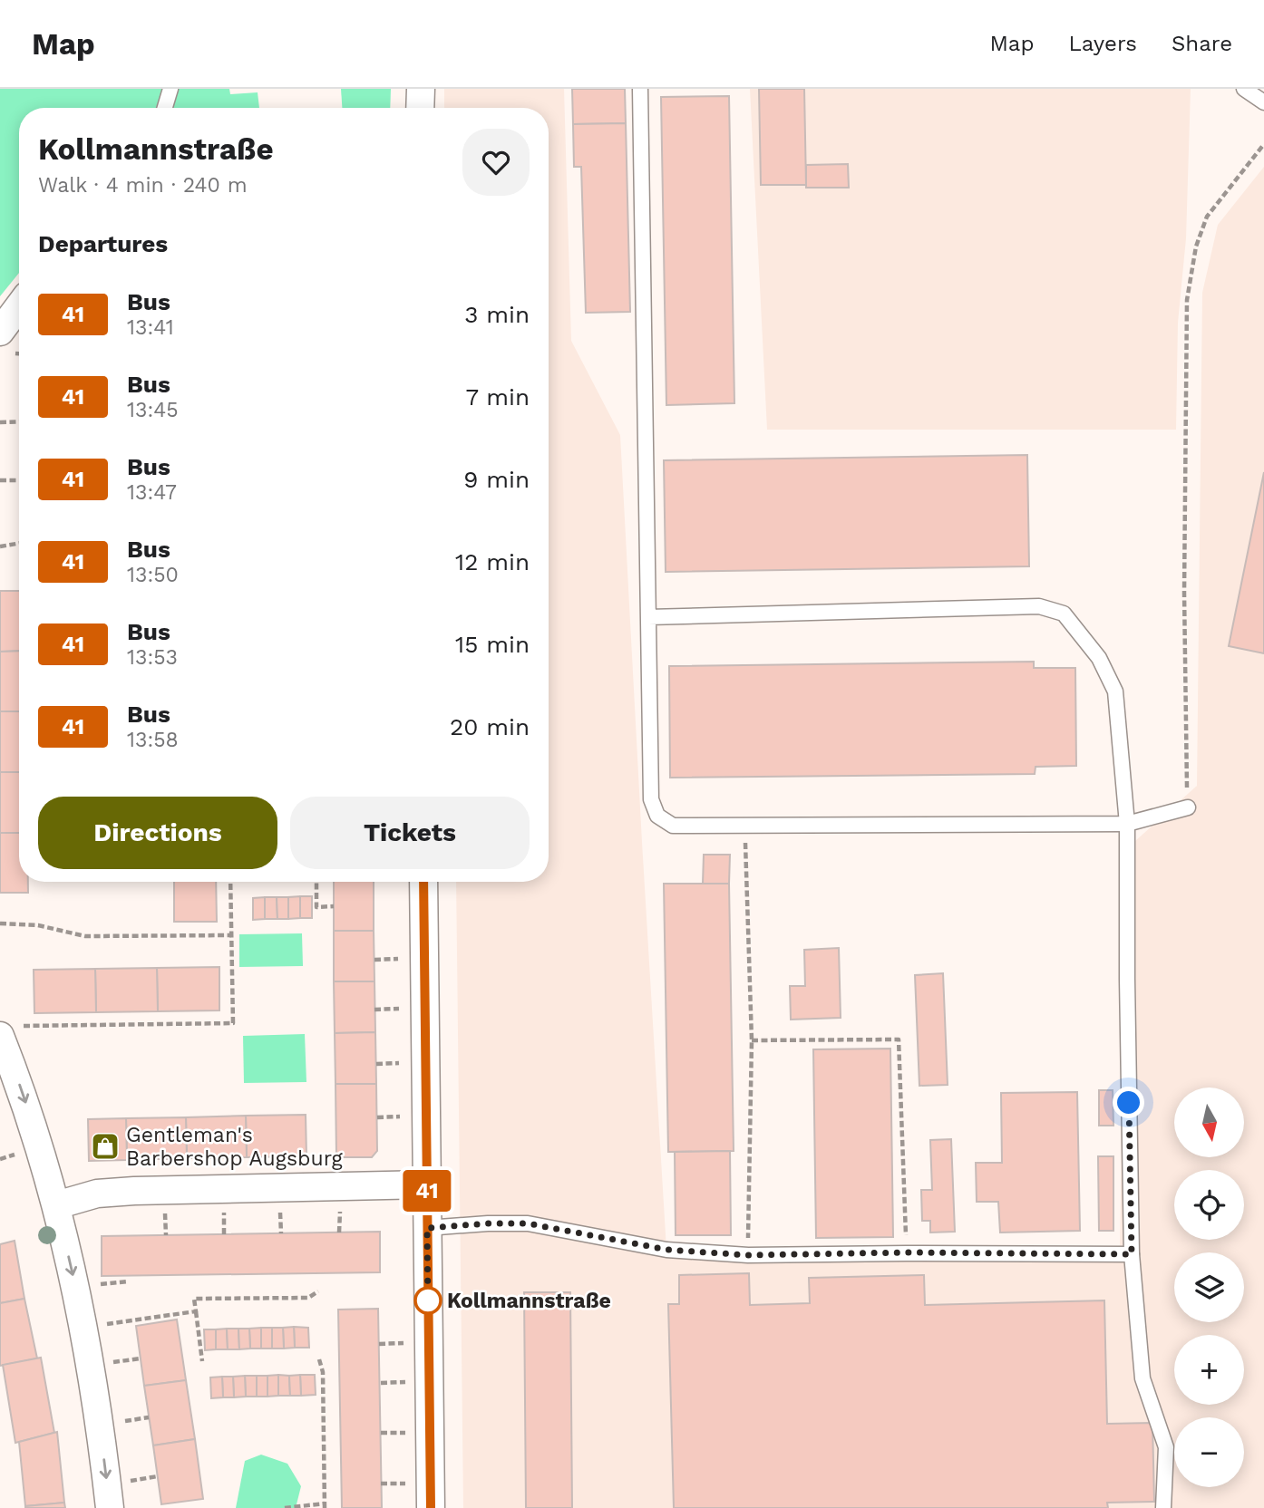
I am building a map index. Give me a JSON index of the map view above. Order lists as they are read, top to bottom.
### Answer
{
  "places": {
    "shop": ["Gentleman's Barbershop Augsburg"],
    "other": ["Kollmannstraße"]
  },
  "lines": ["bus line 41"],
  "north": "bottom",
  "page": {
    "header": "Map",
    "nav": ["Map", "Layers", "Share"],
    "on_map": "41",
    "heading": [
      ["Kollmannstraße", "Walk · 4 min · 240 m"],
      "Departures"
    ],
    "list": [
      {
        "mark": "41",
        "name": "Bus",
        "note": "13:41",
        "value": "3 min"
      },
      {
        "mark": "41",
        "name": "Bus",
        "note": "13:45",
        "value": "7 min"
      },
      {
        "mark": "41",
        "name": "Bus",
        "note": "13:47",
        "value": "9 min"
      },
      {
        "mark": "41",
        "name": "Bus",
        "note": "13:50",
        "value": "12 min"
      },
      {
        "mark": "41",
        "name": "Bus",
        "note": "13:53",
        "value": "15 min"
      },
      {
        "mark": "41",
        "name": "Bus",
        "note": "13:58",
        "value": "20 min"
      }
    ],
    "buttons": ["Directions", "Tickets"],
    "map_buttons": ["+", "−"]
  }
}
